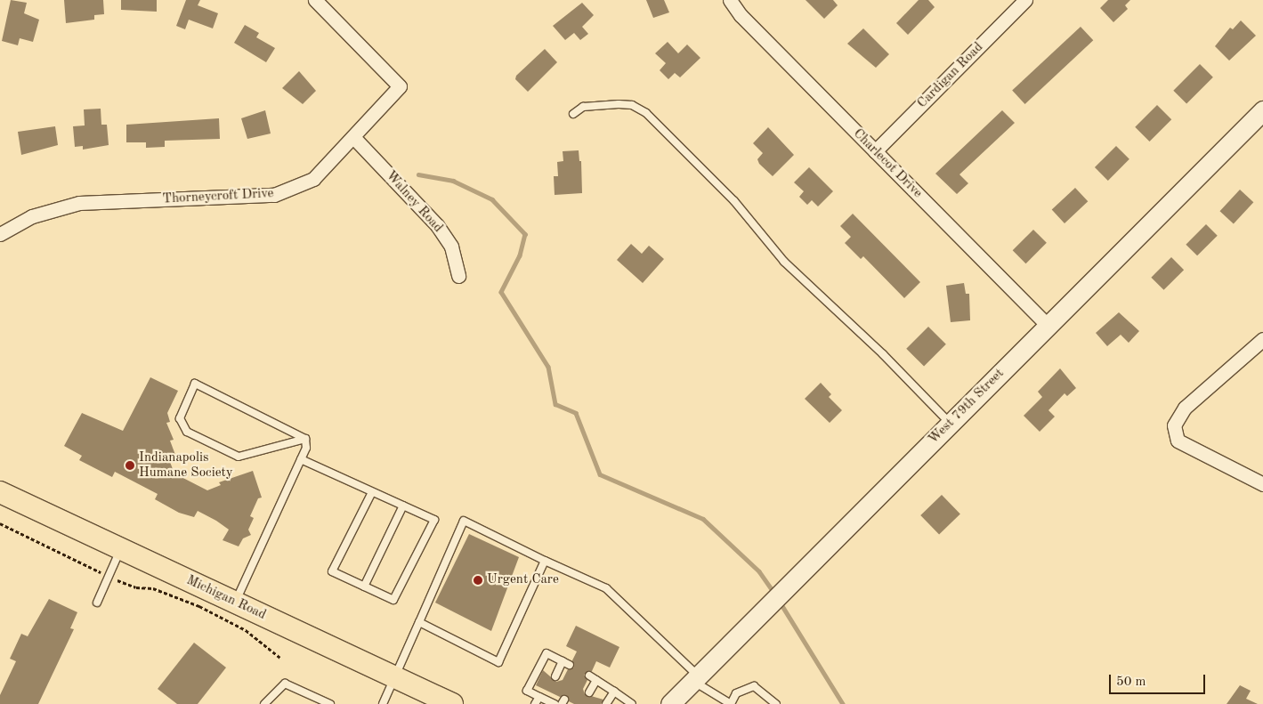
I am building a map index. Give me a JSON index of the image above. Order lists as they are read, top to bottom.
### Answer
{
  "streets": {
    "main road": ["West 79th Street", "Michigan Road"],
    "street": [
      "Cardigan Road",
      "Charlecot Drive",
      "Thorneycroft Drive",
      "Walney Road"
    ]
  },
  "crossings": [
    ["Cardigan Road", "Charlecot Drive"],
    ["Charlecot Drive", "West 79th Street"],
    ["Thorneycroft Drive", "Walney Road"]
  ],
  "places": ["Indianapolis Humane Society", "Urgent Care"],
  "scale_bar": "50 m"
}
